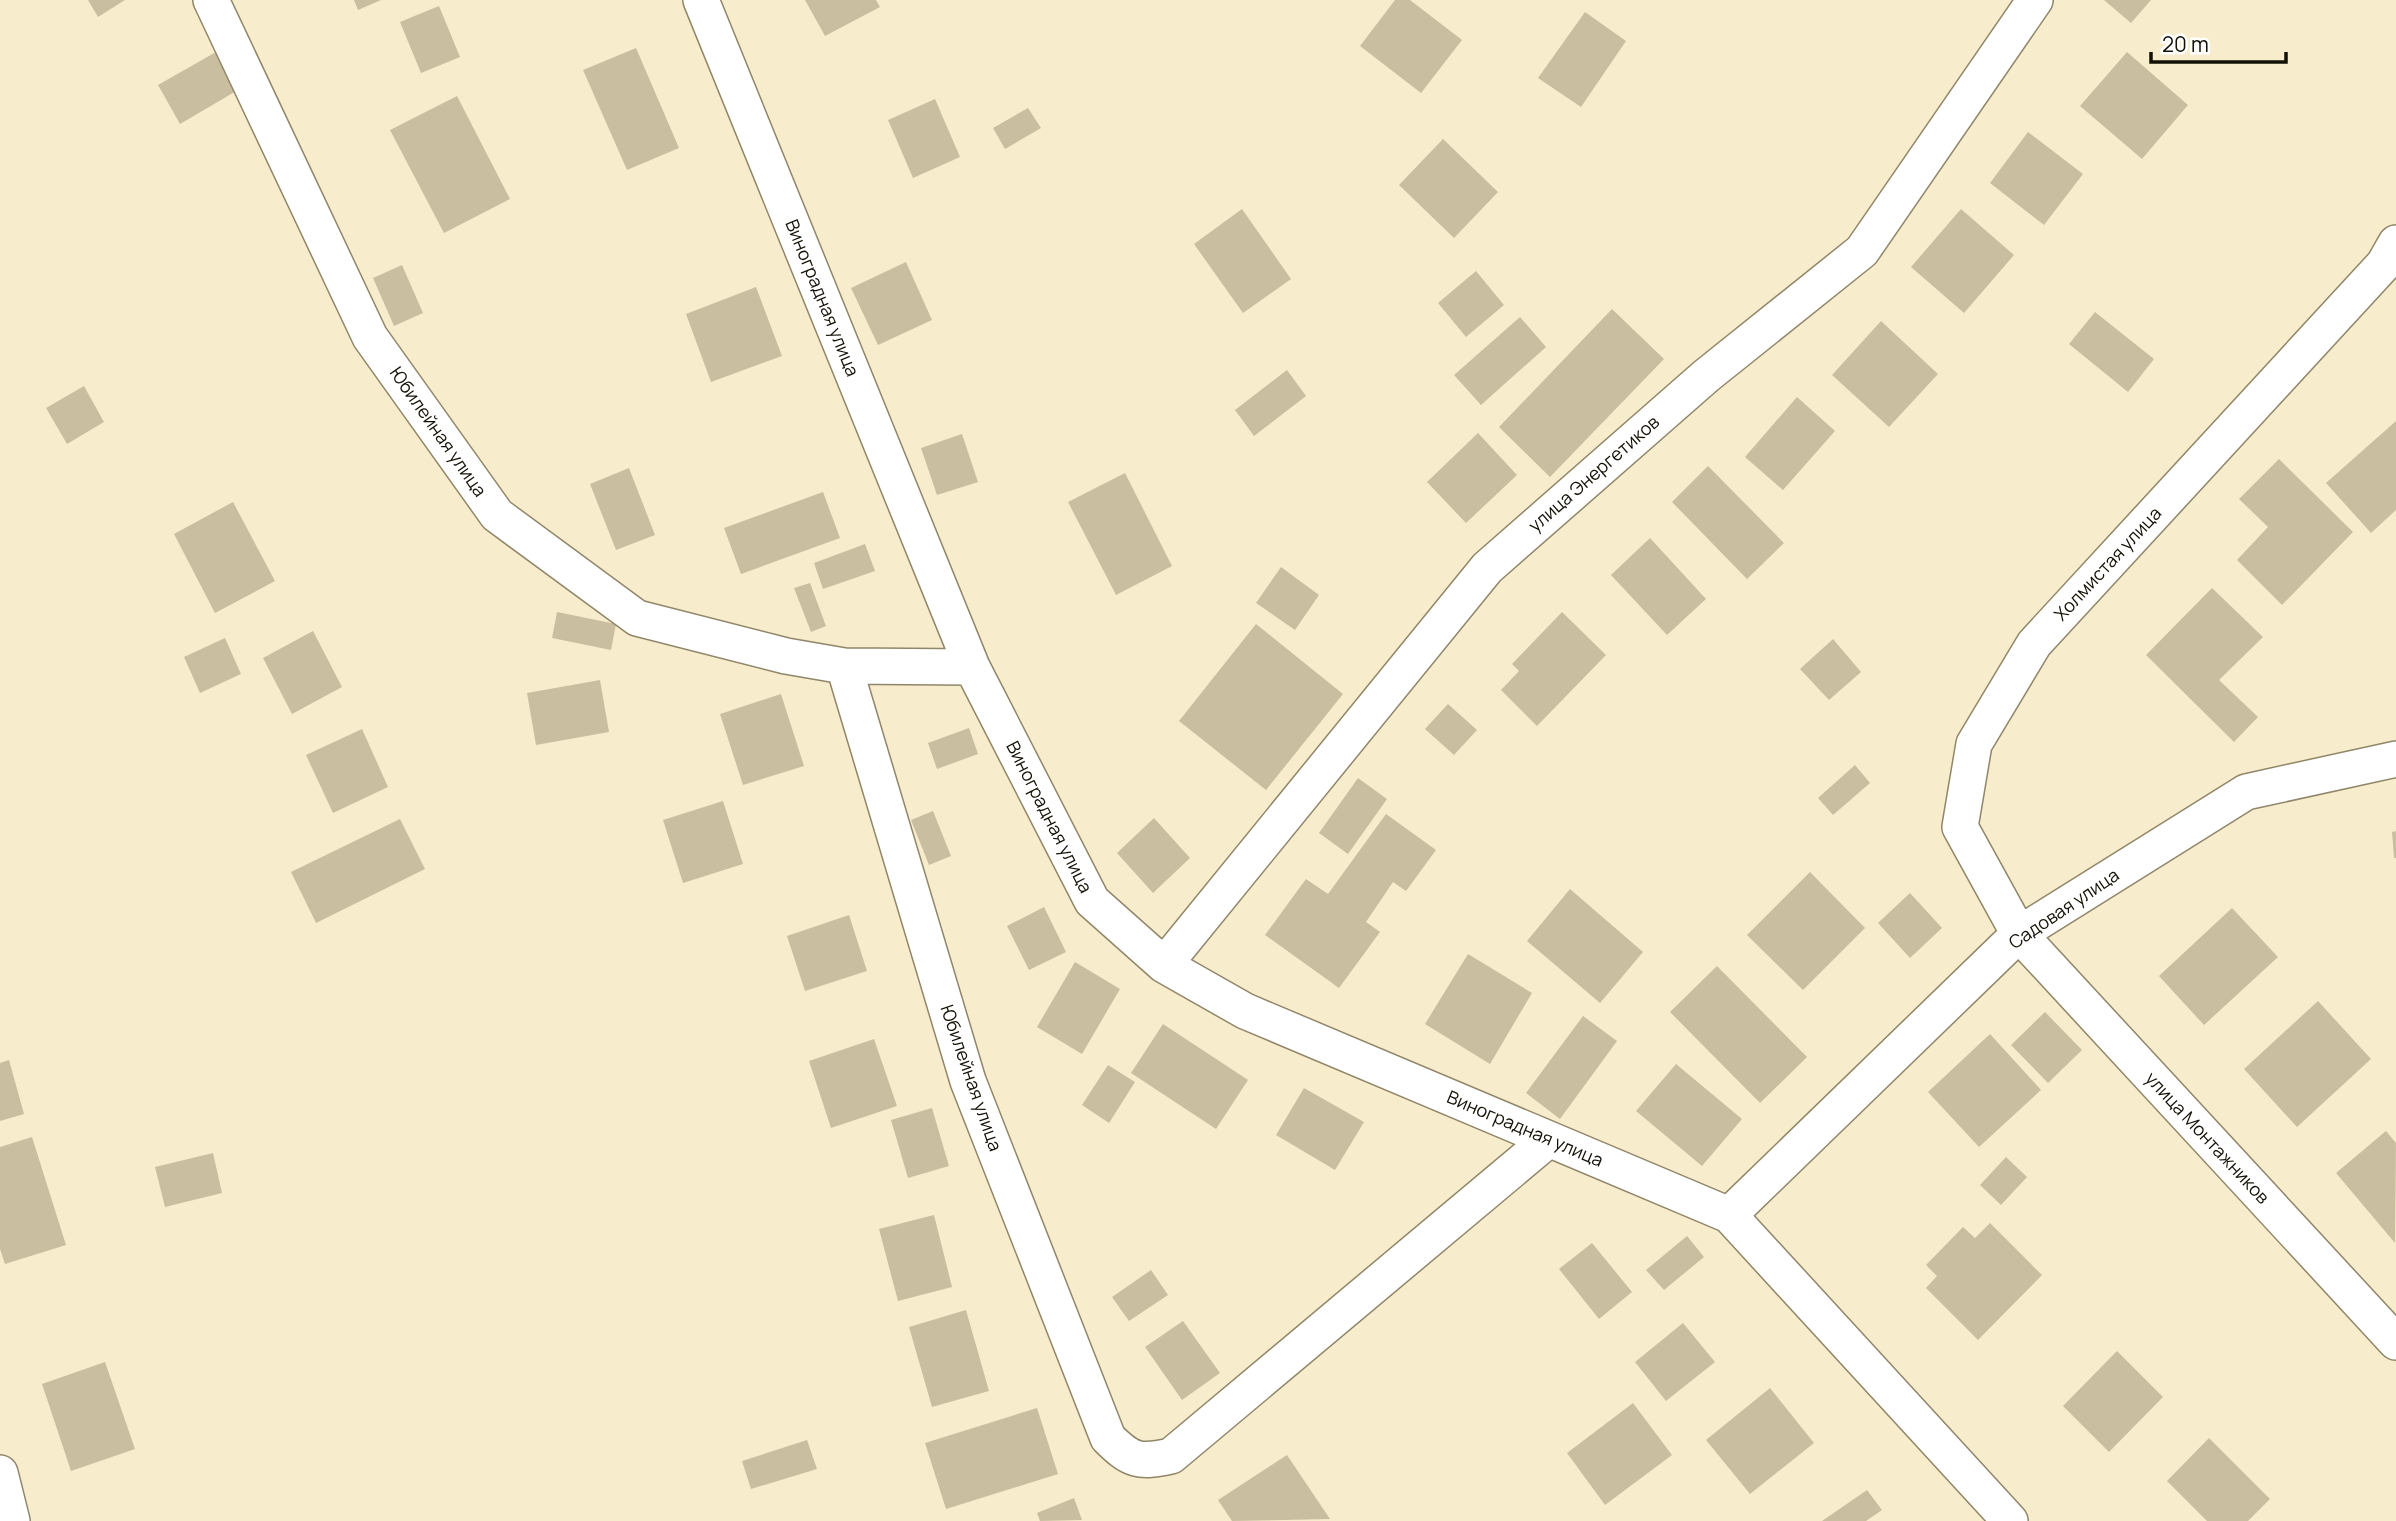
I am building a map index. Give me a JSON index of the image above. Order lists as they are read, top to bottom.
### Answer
{
  "streets": {
    "street": [
      "Виноградная улица",
      "Юбилейная улица",
      "улица Энергетиков",
      "Холмистая улица",
      "Садовая улица",
      "улица Монтажников"
    ]
  },
  "crossings": [
    ["Виноградная улица", "Юбилейная улица"],
    ["Виноградная улица", "улица Энергетиков"],
    ["Виноградная улица", "Садовая улица"],
    ["Холмистая улица", "Садовая улица"],
    ["Холмистая улица", "улица Монтажников"],
    ["Садовая улица", "улица Монтажников"]
  ],
  "scale_bar": "20 m"
}
